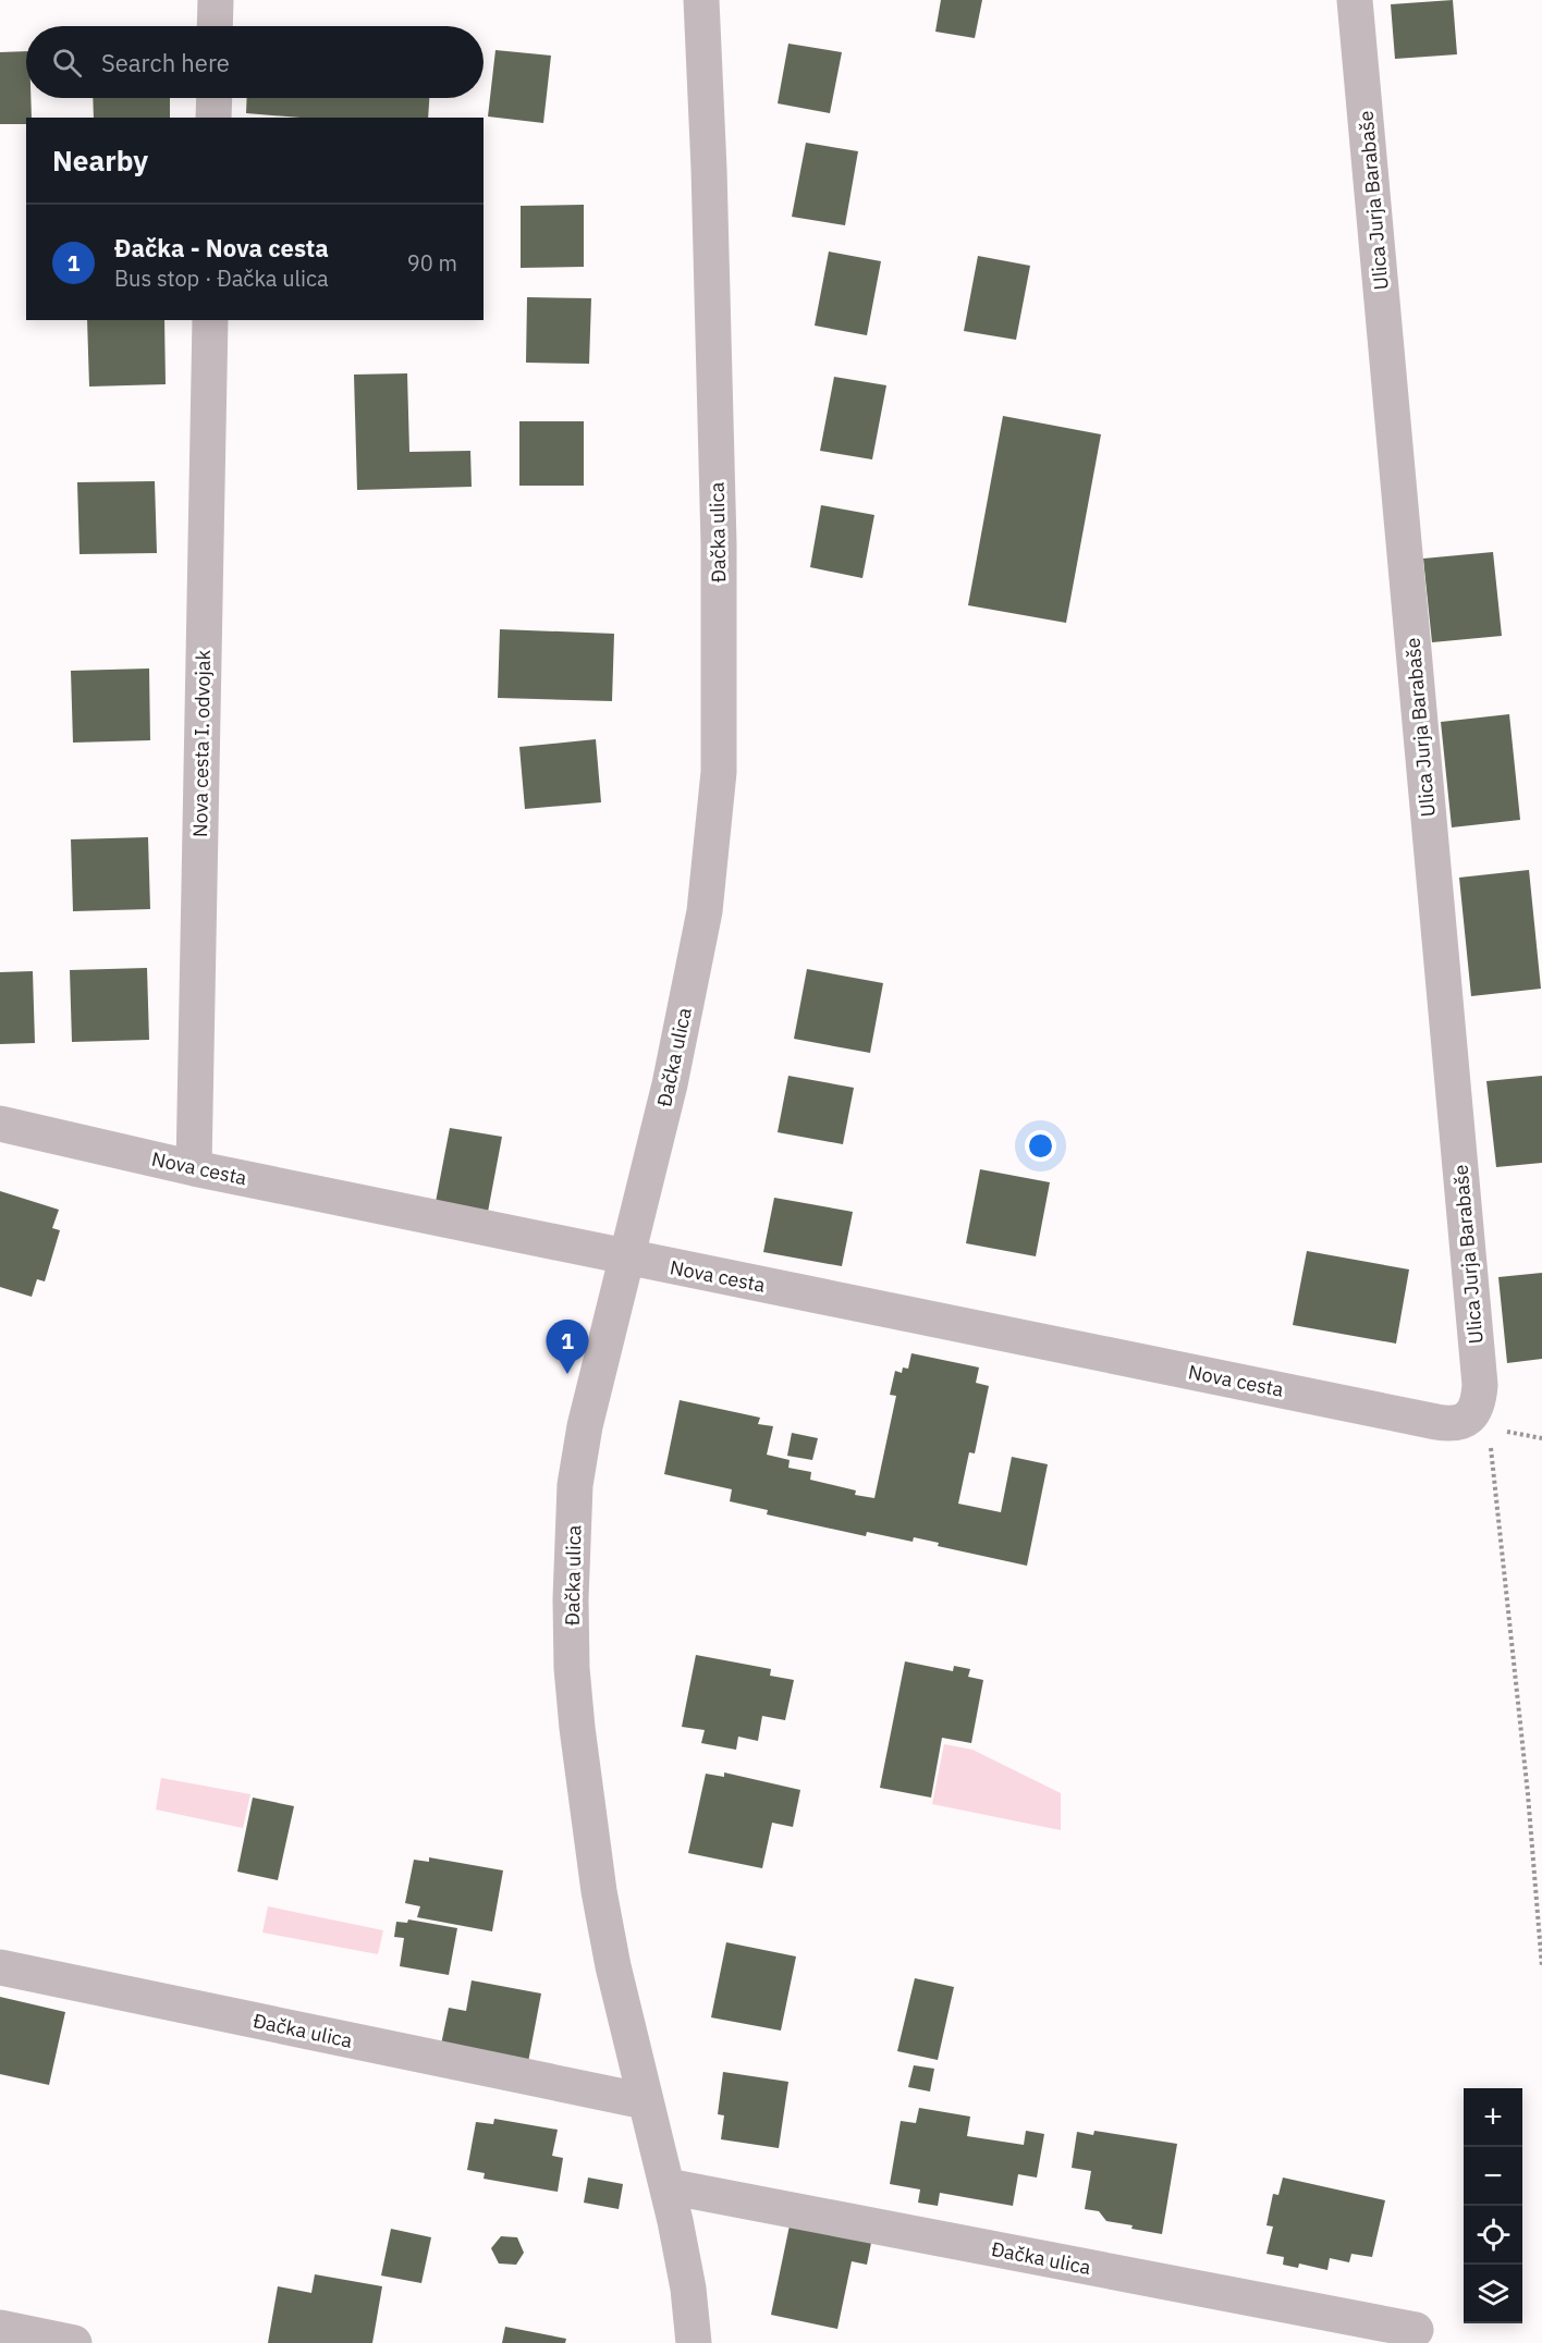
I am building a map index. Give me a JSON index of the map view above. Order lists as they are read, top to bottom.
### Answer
{
  "streets": {
    "street": [
      "Ulica Jurja Barabaše",
      "Đačka ulica",
      "Nova cesta I. odvojak",
      "Nova cesta"
    ]
  },
  "crossings": [
    ["Ulica Jurja Barabaše", "Nova cesta"],
    ["Đačka ulica", "Nova cesta"],
    ["Nova cesta I. odvojak", "Nova cesta"]
  ],
  "page": {
    "search": "Search here",
    "heading": "Nearby",
    "list": [
      {
        "mark": "1",
        "name": "Đačka - Nova cesta",
        "note": "Bus stop · Đačka ulica",
        "value": "90 m"
      }
    ],
    "pins": "1",
    "map_buttons": ["+", "−"]
  }
}
